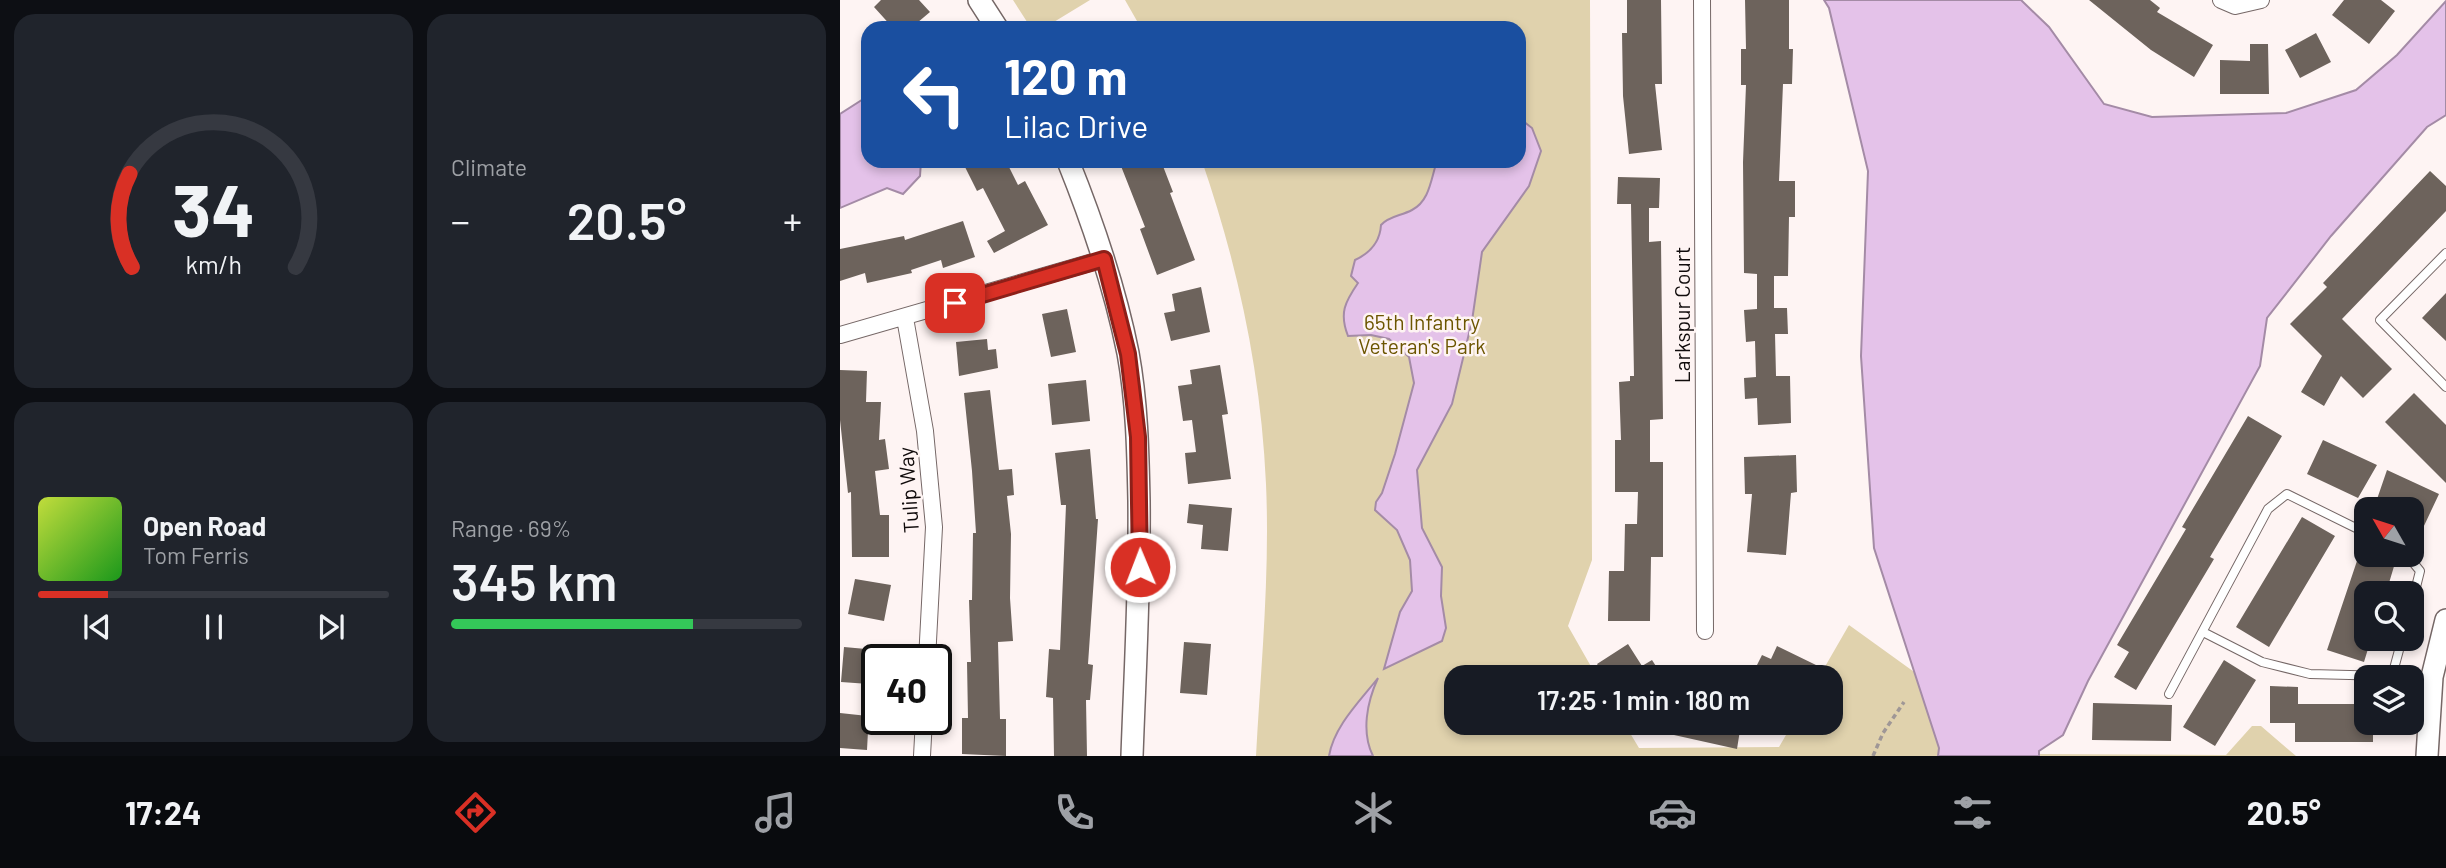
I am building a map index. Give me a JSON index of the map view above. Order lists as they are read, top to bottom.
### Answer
{
  "streets": {
    "street": ["Larkspur Court", "Tulip Way"]
  },
  "parks": ["65th Infantry Veteran's Park"],
  "north": "top left",
  "page": {
    "tile": [
      "Climate",
      ["Range · 69%", "345 km"]
    ],
    "turn": ["120 m", "Lilac Drive"],
    "heat": ["−", "20.5°", "+"],
    "song": ["Open Road", "Tom Ferris"],
    "limit": "40",
    "trip": "17:25 · 1 min · 180 m",
    "tabs": ["17:24", "20.5°"],
    "gauge": ["34", "km/h"]
  }
}
